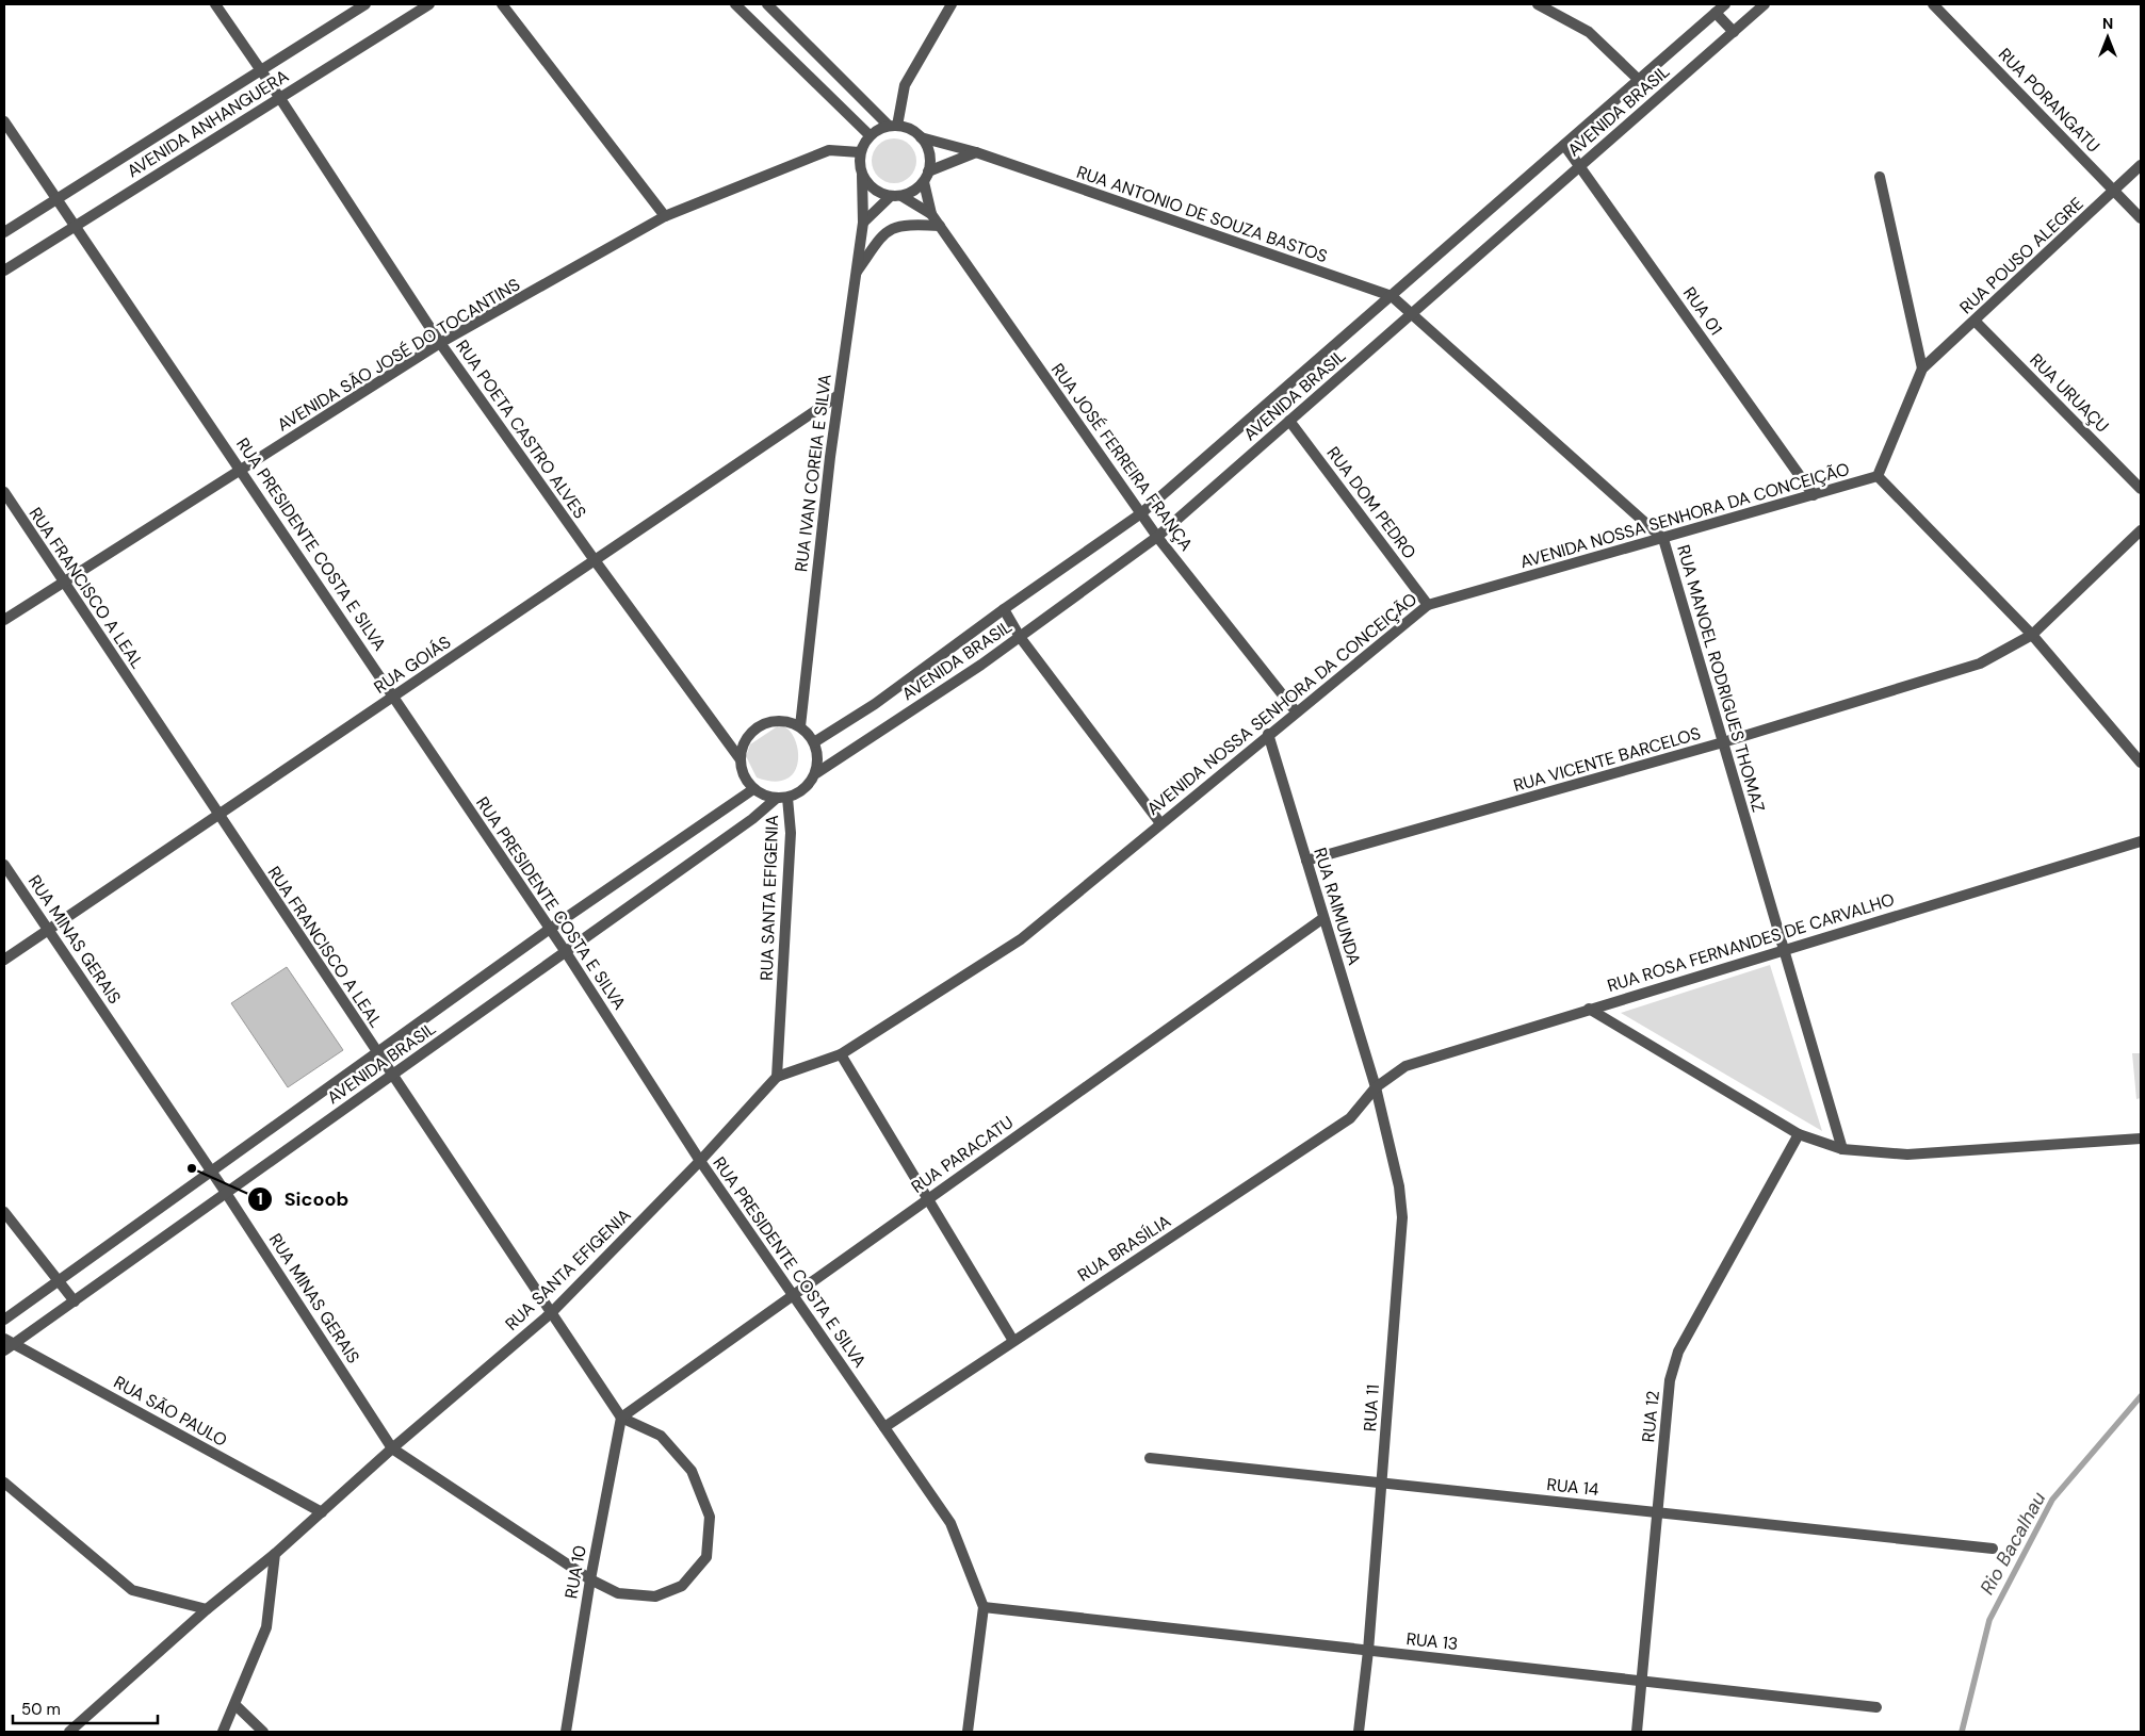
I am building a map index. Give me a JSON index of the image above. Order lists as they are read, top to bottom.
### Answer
{
  "streets": {
    "street": [
      "RUA PORANGATU",
      "AVENIDA BRASIL",
      "AVENIDA ANHANGUERA",
      "RUA ANTONIO DE SOUZA BASTOS",
      "RUA POUSO ALEGRE",
      "RUA 01",
      "AVENIDA SÃO JOSÉ DO TOCANTINS",
      "RUA URUAÇU",
      "RUA POETA CASTRO ALVES",
      "RUA JOSÉ FERREIRA FRANÇA",
      "RUA IVAN COREIA E SILVA",
      "RUA DOM PEDRO",
      "AVENIDA NOSSA SENHORA DA CONCEIÇÃO",
      "RUA PRESIDENTE COSTA E SILVA",
      "RUA FRANCISCO A LEAL",
      "RUA GOIÁS",
      "RUA MANOEL RODRIGUES THOMAZ",
      "RUA VICENTE BARCELOS",
      "RUA SANTA EFIGENIA",
      "RUA RAIMUNDA",
      "RUA MINAS GERAIS",
      "RUA ROSA FERNANDES DE CARVALHO",
      "RUA PARACATU",
      "RUA BRASÍLIA",
      "RUA 11",
      "RUA SÃO PAULO",
      "RUA 12",
      "RUA 14",
      "RUA 10",
      "RUA 13"
    ]
  },
  "crossings": [
    ["RUA PORANGATU", "RUA POUSO ALEGRE"],
    ["AVENIDA BRASIL", "RUA ANTONIO DE SOUZA BASTOS"],
    ["AVENIDA BRASIL", "RUA 01"],
    ["AVENIDA BRASIL", "RUA POETA CASTRO ALVES"],
    ["AVENIDA BRASIL", "RUA JOSÉ FERREIRA FRANÇA"],
    ["AVENIDA BRASIL", "RUA IVAN COREIA E SILVA"],
    ["AVENIDA BRASIL", "RUA DOM PEDRO"],
    ["AVENIDA BRASIL", "RUA PRESIDENTE COSTA E SILVA"],
    ["AVENIDA BRASIL", "RUA FRANCISCO A LEAL"],
    ["AVENIDA BRASIL", "RUA MANOEL RODRIGUES THOMAZ"],
    ["AVENIDA BRASIL", "RUA SANTA EFIGENIA"],
    ["AVENIDA BRASIL", "RUA MINAS GERAIS"],
    ["AVENIDA BRASIL", "RUA SÃO PAULO"],
    ["AVENIDA ANHANGUERA", "RUA POETA CASTRO ALVES"],
    ["AVENIDA ANHANGUERA", "RUA PRESIDENTE COSTA E SILVA"],
    ["RUA ANTONIO DE SOUZA BASTOS", "AVENIDA SÃO JOSÉ DO TOCANTINS"],
    ["RUA ANTONIO DE SOUZA BASTOS", "RUA JOSÉ FERREIRA FRANÇA"],
    ["RUA ANTONIO DE SOUZA BASTOS", "RUA IVAN COREIA E SILVA"],
    ["RUA ANTONIO DE SOUZA BASTOS", "RUA MANOEL RODRIGUES THOMAZ"],
    ["RUA POUSO ALEGRE", "RUA URUAÇU"],
    ["RUA 01", "AVENIDA NOSSA SENHORA DA CONCEIÇÃO"],
    ["AVENIDA SÃO JOSÉ DO TOCANTINS", "RUA POETA CASTRO ALVES"],
    ["AVENIDA SÃO JOSÉ DO TOCANTINS", "RUA JOSÉ FERREIRA FRANÇA"],
    ["AVENIDA SÃO JOSÉ DO TOCANTINS", "RUA IVAN COREIA E SILVA"],
    ["AVENIDA SÃO JOSÉ DO TOCANTINS", "RUA PRESIDENTE COSTA E SILVA"],
    ["AVENIDA SÃO JOSÉ DO TOCANTINS", "RUA FRANCISCO A LEAL"],
    ["RUA POETA CASTRO ALVES", "RUA IVAN COREIA E SILVA"],
    ["RUA POETA CASTRO ALVES", "RUA GOIÁS"],
    ["RUA POETA CASTRO ALVES", "RUA SANTA EFIGENIA"],
    ["RUA JOSÉ FERREIRA FRANÇA", "RUA IVAN COREIA E SILVA"],
    ["RUA JOSÉ FERREIRA FRANÇA", "AVENIDA NOSSA SENHORA DA CONCEIÇÃO"],
    ["RUA IVAN COREIA E SILVA", "RUA GOIÁS"],
    ["RUA IVAN COREIA E SILVA", "RUA SANTA EFIGENIA"],
    ["RUA DOM PEDRO", "AVENIDA NOSSA SENHORA DA CONCEIÇÃO"],
    ["AVENIDA NOSSA SENHORA DA CONCEIÇÃO", "RUA MANOEL RODRIGUES THOMAZ"],
    ["AVENIDA NOSSA SENHORA DA CONCEIÇÃO", "RUA SANTA EFIGENIA"],
    ["AVENIDA NOSSA SENHORA DA CONCEIÇÃO", "RUA RAIMUNDA"],
    ["RUA PRESIDENTE COSTA E SILVA", "RUA GOIÁS"],
    ["RUA PRESIDENTE COSTA E SILVA", "RUA SANTA EFIGENIA"],
    ["RUA PRESIDENTE COSTA E SILVA", "RUA PARACATU"],
    ["RUA PRESIDENTE COSTA E SILVA", "RUA BRASÍLIA"],
    ["RUA PRESIDENTE COSTA E SILVA", "RUA 13"],
    ["RUA FRANCISCO A LEAL", "RUA GOIÁS"],
    ["RUA FRANCISCO A LEAL", "RUA SANTA EFIGENIA"],
    ["RUA FRANCISCO A LEAL", "RUA MINAS GERAIS"],
    ["RUA FRANCISCO A LEAL", "RUA PARACATU"],
    ["RUA FRANCISCO A LEAL", "RUA 10"],
    ["RUA GOIÁS", "RUA MINAS GERAIS"],
    ["RUA MANOEL RODRIGUES THOMAZ", "RUA VICENTE BARCELOS"],
    ["RUA MANOEL RODRIGUES THOMAZ", "RUA ROSA FERNANDES DE CARVALHO"],
    ["RUA VICENTE BARCELOS", "RUA RAIMUNDA"],
    ["RUA SANTA EFIGENIA", "RUA MINAS GERAIS"],
    ["RUA SANTA EFIGENIA", "RUA SÃO PAULO"],
    ["RUA RAIMUNDA", "RUA ROSA FERNANDES DE CARVALHO"],
    ["RUA RAIMUNDA", "RUA PARACATU"],
    ["RUA RAIMUNDA", "RUA BRASÍLIA"],
    ["RUA RAIMUNDA", "RUA 11"],
    ["RUA MINAS GERAIS", "RUA PARACATU"],
    ["RUA MINAS GERAIS", "RUA 10"],
    ["RUA ROSA FERNANDES DE CARVALHO", "RUA BRASÍLIA"],
    ["RUA ROSA FERNANDES DE CARVALHO", "RUA 11"],
    ["RUA PARACATU", "RUA 10"],
    ["RUA BRASÍLIA", "RUA 11"],
    ["RUA 11", "RUA 14"],
    ["RUA 11", "RUA 13"],
    ["RUA 12", "RUA 14"],
    ["RUA 12", "RUA 13"]
  ],
  "water": ["Rio Bacalhau"],
  "places": ["Sicoob"],
  "scale_bar": "50 m",
  "north": "top"
}
